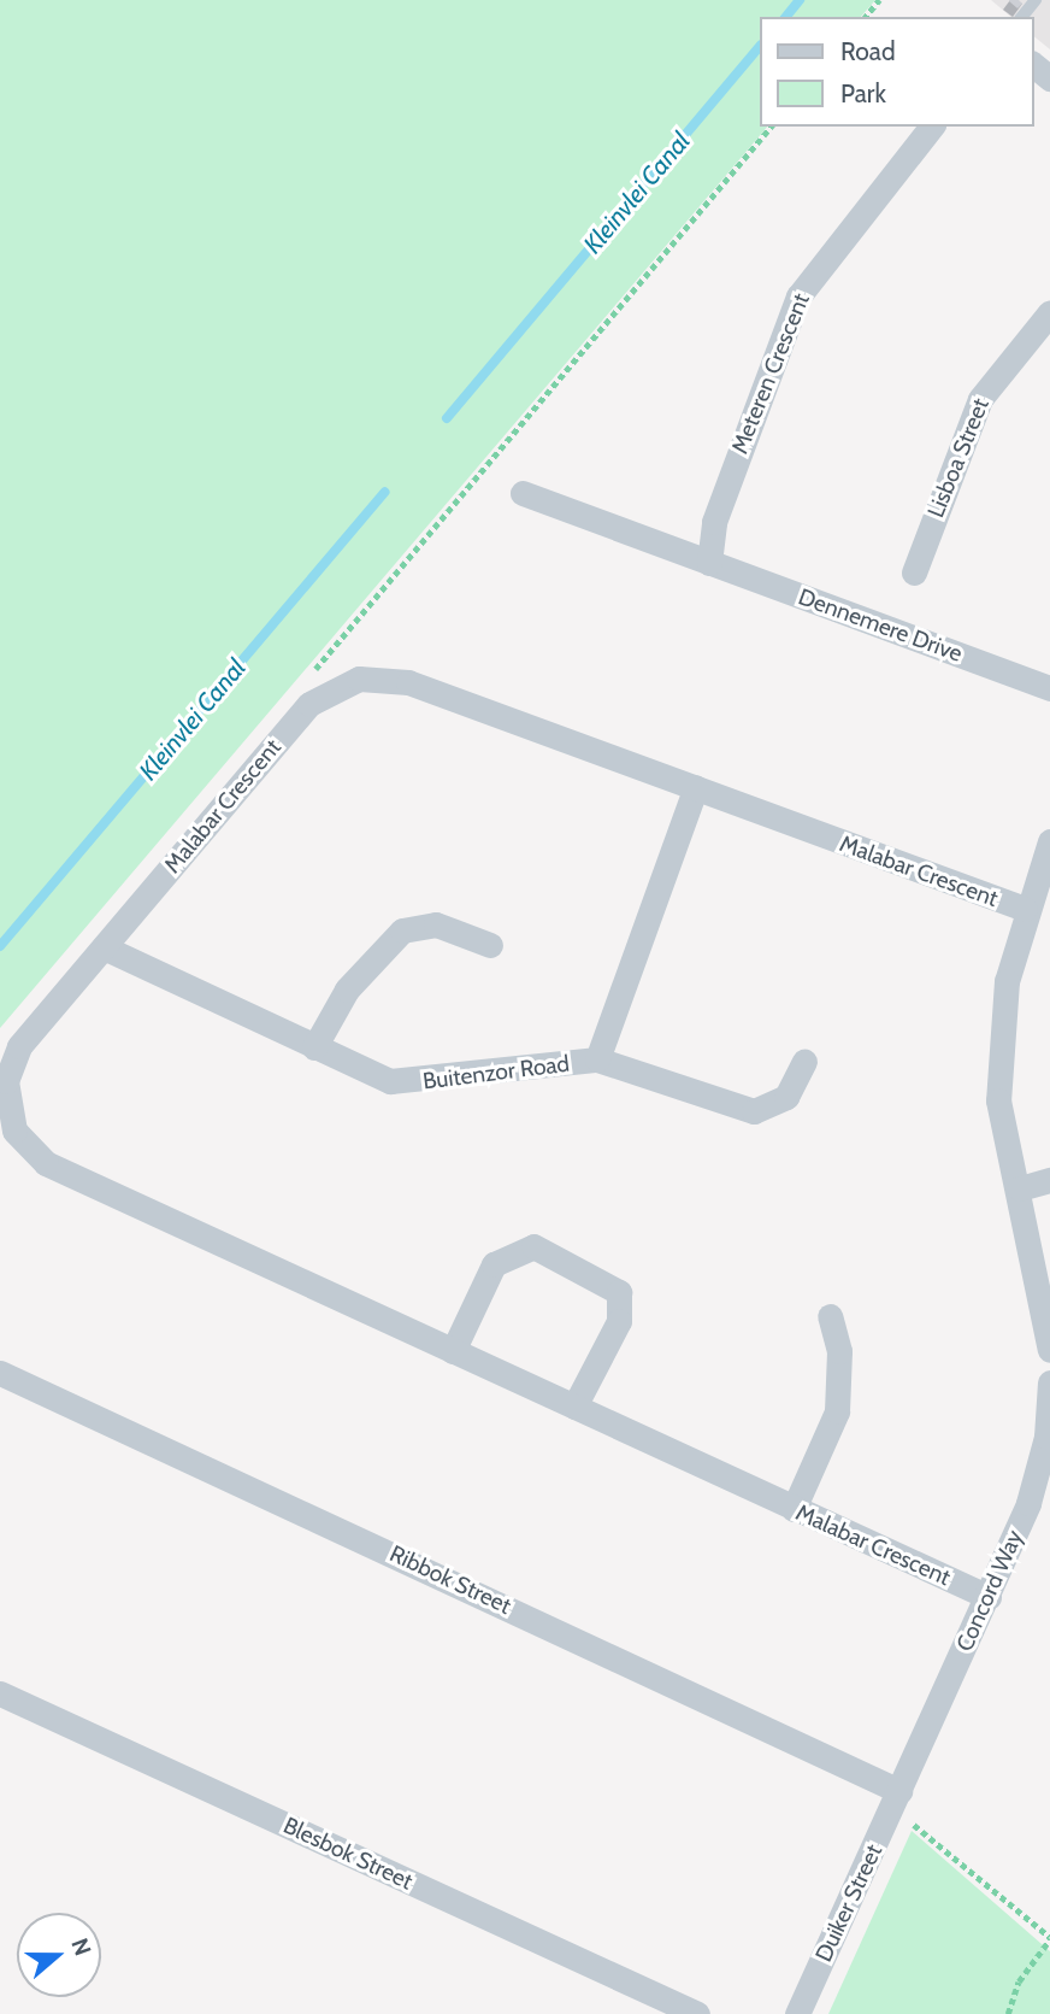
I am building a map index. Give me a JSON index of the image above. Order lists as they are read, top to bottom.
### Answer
{
  "streets": {
    "street": [
      "Meteren Crescent",
      "Lisboa Street",
      "Dennemere Drive",
      "Malabar Crescent",
      "Buitenzor Road",
      "Ribbok Street",
      "Concord Way",
      "Blesbok Street",
      "Duiker Street"
    ]
  },
  "crossings": [
    ["Meteren Crescent", "Dennemere Drive"],
    ["Malabar Crescent", "Buitenzor Road"],
    ["Malabar Crescent", "Concord Way"],
    ["Ribbok Street", "Concord Way"],
    ["Ribbok Street", "Duiker Street"],
    ["Concord Way", "Duiker Street"]
  ],
  "water": ["Kleinvlei Canal"],
  "legend": ["Road", "Park"],
  "north": "right"
}
